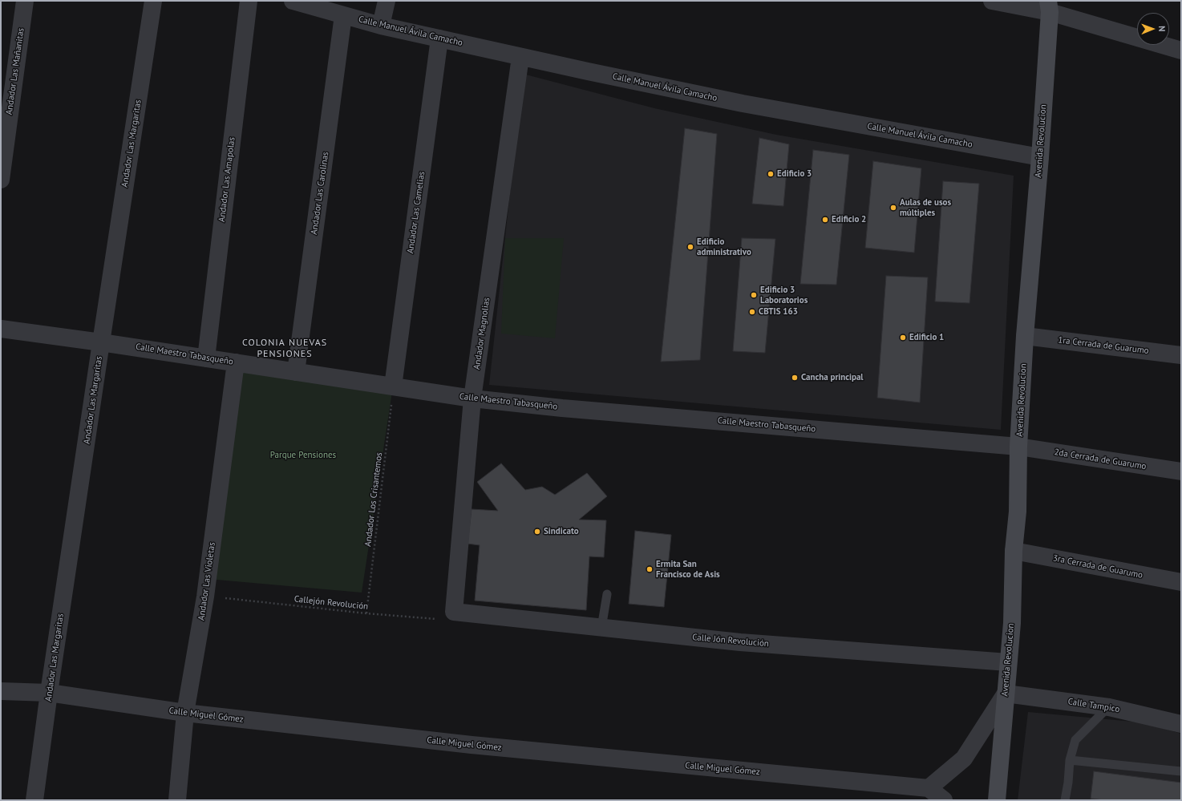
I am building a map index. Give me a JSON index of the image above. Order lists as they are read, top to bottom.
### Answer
{
  "streets": {
    "street": [
      "Calle Manuel Ávila Camacho",
      "Andador Las Mañanitas",
      "Avenida Revolucion",
      "Andador Las Margaritas",
      "Andador Las Amapolas",
      "Andador Las Carolinas",
      "Andador Las Camelias",
      "Andador Magnolias",
      "1ra Cerrada de Guarumo",
      "Calle Maestro Tabasqueño",
      "2da Cerrada de Guarumo",
      "3ra Cerrada de Guarumo",
      "Andador Las Violetas",
      "Calle Jón Revolución",
      "Calle Tampico",
      "Calle Miguel Gómez"
    ],
    "path": ["Andador Los Crisantemos", "Callejón Revolución"]
  },
  "crossings": [
    ["Calle Manuel Ávila Camacho", "Avenida Revolucion"],
    ["Calle Manuel Ávila Camacho", "Andador Las Carolinas"],
    ["Calle Manuel Ávila Camacho", "Andador Las Camelias"],
    ["Calle Manuel Ávila Camacho", "Andador Magnolias"],
    ["Avenida Revolucion", "1ra Cerrada de Guarumo"],
    ["Avenida Revolucion", "Calle Maestro Tabasqueño"],
    ["Avenida Revolucion", "2da Cerrada de Guarumo"],
    ["Avenida Revolucion", "3ra Cerrada de Guarumo"],
    ["Avenida Revolucion", "Calle Jón Revolución"],
    ["Avenida Revolucion", "Calle Tampico"],
    ["Andador Las Margaritas", "Calle Maestro Tabasqueño"],
    ["Andador Las Margaritas", "Calle Miguel Gómez"],
    ["Andador Las Amapolas", "Calle Maestro Tabasqueño"],
    ["Andador Las Carolinas", "Calle Maestro Tabasqueño"],
    ["Andador Las Camelias", "Calle Maestro Tabasqueño"],
    ["Andador Las Camelias", "Andador Los Crisantemos"],
    ["Andador Magnolias", "Calle Maestro Tabasqueño"],
    ["Andador Magnolias", "Callejón Revolución"],
    ["Andador Magnolias", "Calle Jón Revolución"],
    ["Calle Maestro Tabasqueño", "2da Cerrada de Guarumo"],
    ["Calle Maestro Tabasqueño", "Andador Los Crisantemos"],
    ["Calle Maestro Tabasqueño", "Andador Las Violetas"],
    ["Andador Los Crisantemos", "Callejón Revolución"],
    ["Andador Las Violetas", "Callejón Revolución"],
    ["Andador Las Violetas", "Calle Miguel Gómez"],
    ["Callejón Revolución", "Calle Jón Revolución"]
  ],
  "districts": ["COLONIA NUEVAS PENSIONES"],
  "parks": ["Parque Pensiones"],
  "places": [
    "Edificio 3",
    "Aulas de usos múltiples",
    "Edificio 2",
    "Edificio administrativo",
    "Edificio 3 Laboratorios",
    "CBTIS 163",
    "Edificio 1",
    "Cancha principal",
    "Sindicato",
    "Ermita San Francisco de Asis"
  ],
  "north": "right"
}
